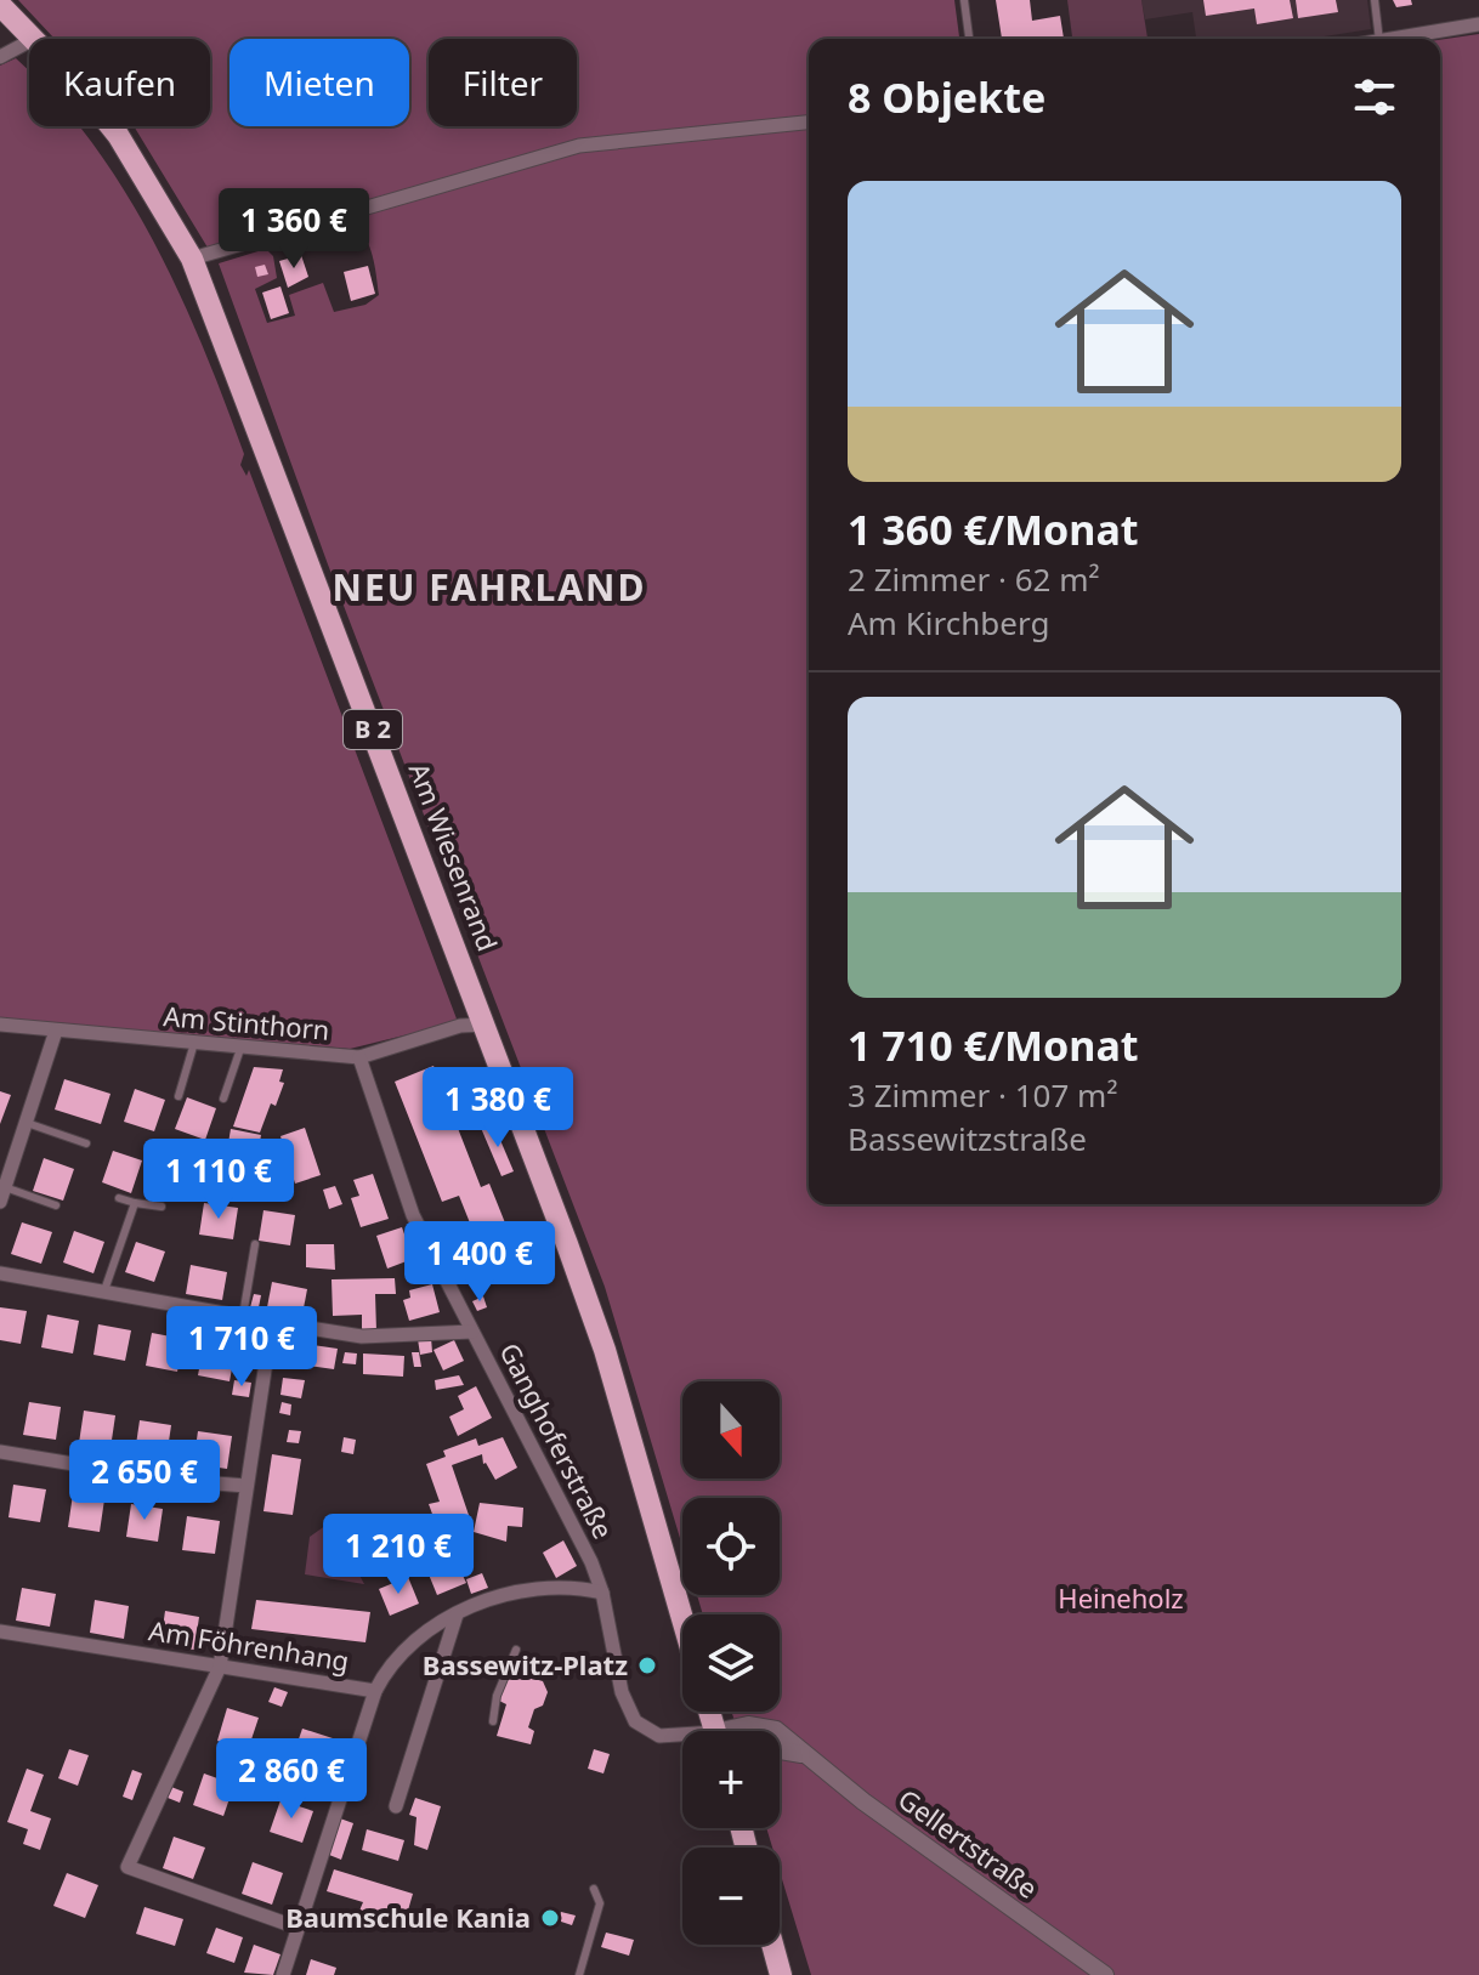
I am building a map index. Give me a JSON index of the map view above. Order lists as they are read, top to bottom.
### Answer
{
  "streets": {
    "main road": ["B 2", "Am Wiesenrand"],
    "street": [
      "Am Stinthorn",
      "Ganghoferstraße",
      "Am Föhrenhang",
      "Gellertstraße"
    ]
  },
  "crossings": [
    ["Am Wiesenrand", "Am Stinthorn"],
    ["Am Stinthorn", "Ganghoferstraße"],
    ["Ganghoferstraße", "Am Föhrenhang"]
  ],
  "districts": ["NEU FAHRLAND"],
  "parks": ["Heineholz"],
  "places": ["Bassewitz-Platz", "Baumschule Kania"],
  "north": "bottom",
  "page": {
    "chip": ["Kaufen", "Mieten", "Filter"],
    "heading": "8 Objekte",
    "list": [
      {
        "name": "1 360 €/Monat",
        "note": "2 Zimmer · 62 m² · Am Kirchberg"
      },
      {
        "name": "1 710 €/Monat",
        "note": "3 Zimmer · 107 m² · Bassewitzstraße"
      }
    ],
    "price": [
      "1 360 €",
      "1 380 €",
      "1 110 €",
      "1 400 €",
      "1 710 €",
      "2 650 €",
      "1 210 €",
      "2 860 €"
    ],
    "map_buttons": ["+", "−"]
  }
}
